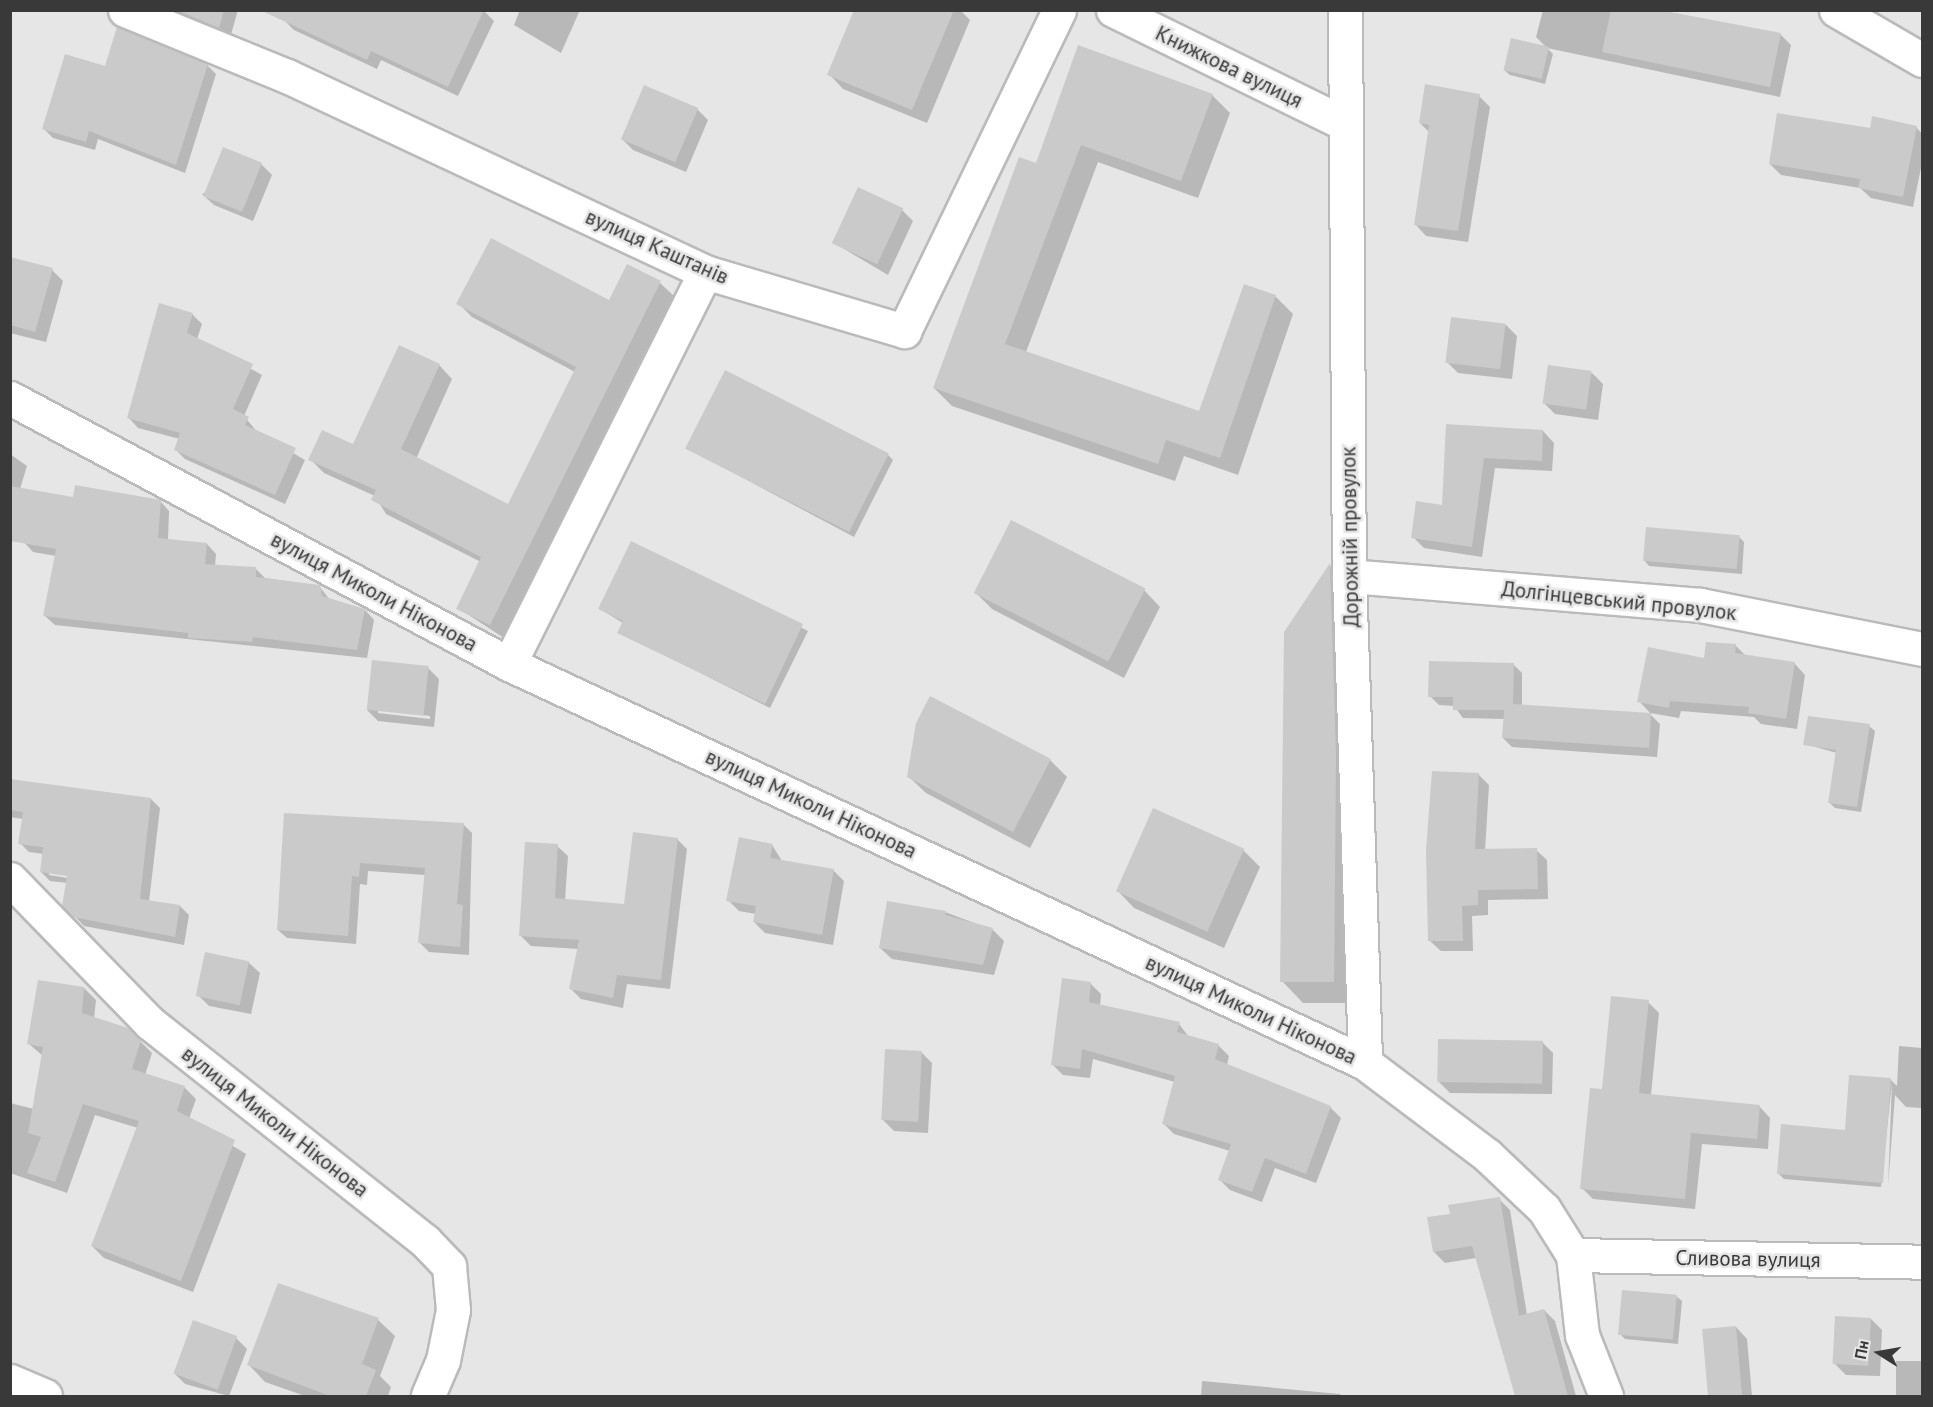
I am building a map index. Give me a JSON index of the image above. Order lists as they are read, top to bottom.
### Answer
{
  "streets": {
    "street": [
      "Книжкова вулиця",
      "вулиця Каштанів",
      "Дорожній провулок",
      "вулиця Миколи Ніконова",
      "Долгінцевський провулок",
      "Сливова вулиця"
    ]
  },
  "crossings": [
    ["Книжкова вулиця", "Дорожній провулок"],
    ["Дорожній провулок", "вулиця Миколи Ніконова"],
    ["Дорожній провулок", "Долгінцевський провулок"],
    ["вулиця Миколи Ніконова", "Сливова вулиця"]
  ],
  "north": "left"
}
